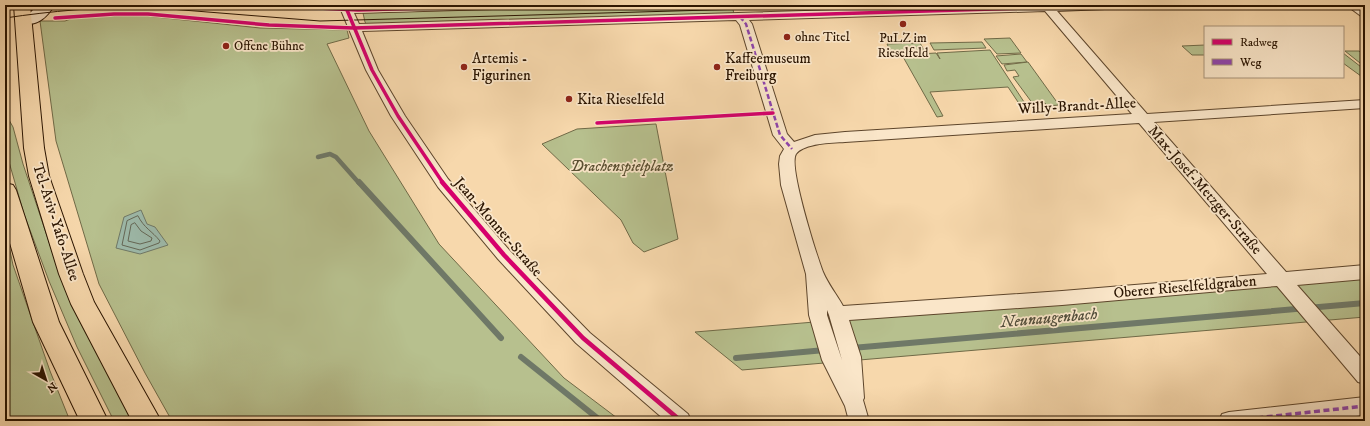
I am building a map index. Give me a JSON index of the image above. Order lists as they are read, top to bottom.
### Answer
{
  "streets": {
    "main road": ["Tel-Aviv-Yafo-Allee"],
    "street": [
      "Willy-Brandt-Allee",
      "Max-Josef-Metzger-Straße",
      "Jean-Monnet-Straße",
      "Oberer Rieselfeldgraben"
    ]
  },
  "crossings": [
    ["Willy-Brandt-Allee", "Max-Josef-Metzger-Straße"],
    ["Max-Josef-Metzger-Straße", "Oberer Rieselfeldgraben"]
  ],
  "water": ["Neunaugenbach"],
  "parks": ["Drachenspielplatz"],
  "places": [
    "PuLZ im Rieselfeld",
    "ohne Titel",
    "Offene Bühne",
    "Artemis - Figurinen",
    "Kaffeemuseum Freiburg",
    "Kita Rieselfeld"
  ],
  "legend": ["Radweg", "Weg"],
  "north": "bottom right"
}
